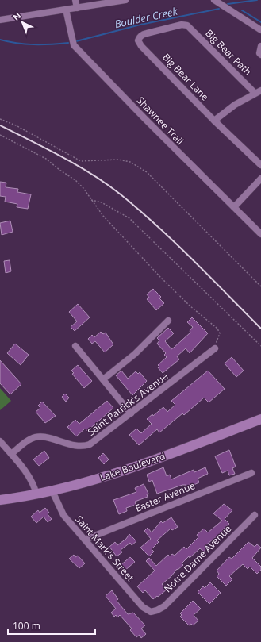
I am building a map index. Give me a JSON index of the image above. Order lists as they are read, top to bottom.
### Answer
{
  "streets": {
    "main road": ["Lake Boulevard"],
    "street": [
      "Big Bear Path",
      "Big Bear Lane",
      "Shawnee Trail",
      "Saint Patrick's Avenue",
      "Easter Avenue",
      "Saint Mark's Street",
      "Notre Dame Avenue"
    ]
  },
  "crossings": [
    ["Big Bear Path", "Big Bear Lane"],
    ["Lake Boulevard", "Saint Mark's Street"],
    ["Easter Avenue", "Saint Mark's Street"],
    ["Saint Mark's Street", "Notre Dame Avenue"]
  ],
  "water": ["Boulder Creek"],
  "scale_bar": "100 m",
  "north": "top left"
}
